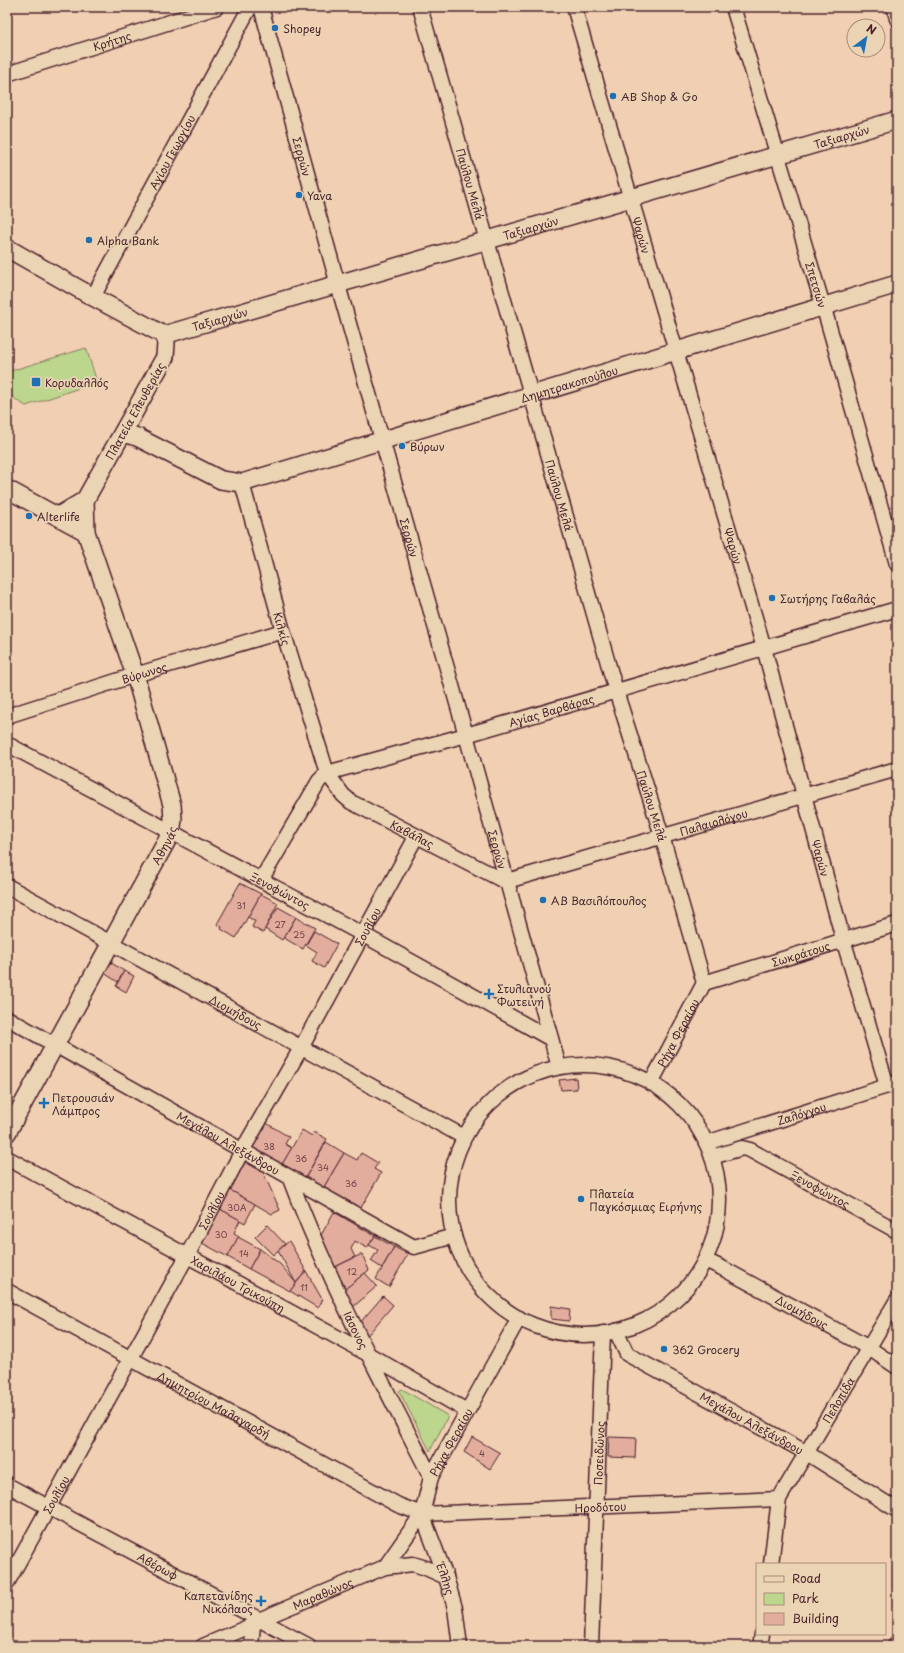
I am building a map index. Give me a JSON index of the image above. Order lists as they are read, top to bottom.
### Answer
{
  "streets": {
    "main road": [
      "Ταξιαρχών",
      "Δημητρακοπούλου",
      "Πλατεία Ελευθερίας",
      "Αθηνάς"
    ],
    "street": [
      "Κρήτης",
      "Αγίου Γεωργίου",
      "Σερρών",
      "Παύλου Μελά",
      "Ψαρών",
      "Σπετσών",
      "Κιλκίς",
      "Βύρωνος",
      "Αγίας Βαρβάρας",
      "Παλαιολόγου",
      "Καβάλας",
      "Ξενοφώντος",
      "Σουλίου",
      "Σωκράτους",
      "Διομήδους",
      "Ρήγα Φεραίου",
      "Ζαλόγγου",
      "Μεγάλου Αλεξάνδρου",
      "Χαριλάου Τρικούπη",
      "Ιάσονος",
      "Πελοπίδα",
      "Δημητρίου Μαλαγαρδή",
      "Ποσειδώνος",
      "Ηροδότου",
      "Αβέρωφ",
      "Έλλης",
      "Μαραθώνος"
    ]
  },
  "crossings": [
    ["Ταξιαρχών", "Σερρών"],
    ["Ταξιαρχών", "Παύλου Μελά"],
    ["Ταξιαρχών", "Ψαρών"],
    ["Ταξιαρχών", "Σπετσών"],
    ["Ταξιαρχών", "Πλατεία Ελευθερίας"],
    ["Σερρών", "Δημητρακοπούλου"],
    ["Σερρών", "Αγίας Βαρβάρας"],
    ["Σερρών", "Παλαιολόγου"],
    ["Σερρών", "Καβάλας"],
    ["Σερρών", "Ξενοφώντος"],
    ["Παύλου Μελά", "Δημητρακοπούλου"],
    ["Παύλου Μελά", "Αγίας Βαρβάρας"],
    ["Παύλου Μελά", "Παλαιολόγου"],
    ["Παύλου Μελά", "Σωκράτους"],
    ["Παύλου Μελά", "Ρήγα Φεραίου"],
    ["Ψαρών", "Δημητρακοπούλου"],
    ["Ψαρών", "Αγίας Βαρβάρας"],
    ["Ψαρών", "Παλαιολόγου"],
    ["Ψαρών", "Σωκράτους"],
    ["Ψαρών", "Ζαλόγγου"],
    ["Σπετσών", "Δημητρακοπούλου"],
    ["Δημητρακοπούλου", "Κιλκίς"],
    ["Πλατεία Ελευθερίας", "Αθηνάς"],
    ["Κιλκίς", "Βύρωνος"],
    ["Κιλκίς", "Αγίας Βαρβάρας"],
    ["Κιλκίς", "Καβάλας"],
    ["Βύρωνος", "Αθηνάς"],
    ["Αγίας Βαρβάρας", "Καβάλας"],
    ["Παλαιολόγου", "Καβάλας"],
    ["Καβάλας", "Σουλίου"],
    ["Αθηνάς", "Ξενοφώντος"],
    ["Αθηνάς", "Διομήδους"],
    ["Αθηνάς", "Μεγάλου Αλεξάνδρου"],
    ["Ξενοφώντος", "Σουλίου"],
    ["Σουλίου", "Διομήδους"],
    ["Σουλίου", "Μεγάλου Αλεξάνδρου"],
    ["Σουλίου", "Χαριλάου Τρικούπη"],
    ["Σουλίου", "Δημητρίου Μαλαγαρδή"],
    ["Σουλίου", "Αβέρωφ"],
    ["Σωκράτους", "Ρήγα Φεραίου"],
    ["Διομήδους", "Πελοπίδα"],
    ["Ρήγα Φεραίου", "Χαριλάου Τρικούπη"],
    ["Ρήγα Φεραίου", "Ιάσονος"],
    ["Ρήγα Φεραίου", "Δημητρίου Μαλαγαρδή"],
    ["Ρήγα Φεραίου", "Ηροδότου"],
    ["Ρήγα Φεραίου", "Έλλης"],
    ["Ρήγα Φεραίου", "Μαραθώνος"],
    ["Μεγάλου Αλεξάνδρου", "Ιάσονος"],
    ["Μεγάλου Αλεξάνδρου", "Πελοπίδα"],
    ["Μεγάλου Αλεξάνδρου", "Ποσειδώνος"],
    ["Χαριλάου Τρικούπη", "Ιάσονος"],
    ["Πελοπίδα", "Ηροδότου"],
    ["Δημητρίου Μαλαγαρδή", "Ηροδότου"],
    ["Δημητρίου Μαλαγαρδή", "Έλλης"],
    ["Ποσειδώνος", "Ηροδότου"],
    ["Ηροδότου", "Έλλης"],
    ["Αβέρωφ", "Μαραθώνος"],
    ["Έλλης", "Μαραθώνος"]
  ],
  "places": {
    "other": [
      "Shopey",
      "ΑΒ Shop & Go",
      "Yava",
      "Alpha Bank",
      "Βύρων",
      "Alterlife",
      "Σωτήρης Γαβαλάς",
      "ΑΒ Βασιλόπουλος",
      "Πλατεία Παγκόσμιας Ειρήνης",
      "362 Grocery"
    ],
    "transit": ["Κορυδαλλός"],
    "health": ["Στυλιανού Φωτεινή", "Πετρουσιάν Λάμπρος", "Καπετανίδης Νικόλαος"]
  },
  "house_numbers": [
    "31",
    "27",
    "25",
    "38",
    "36",
    "34",
    "36",
    "30A",
    "30",
    "14",
    "12",
    "11",
    "4"
  ],
  "legend": ["Road", "Park", "Building"],
  "north": "top right"
}
